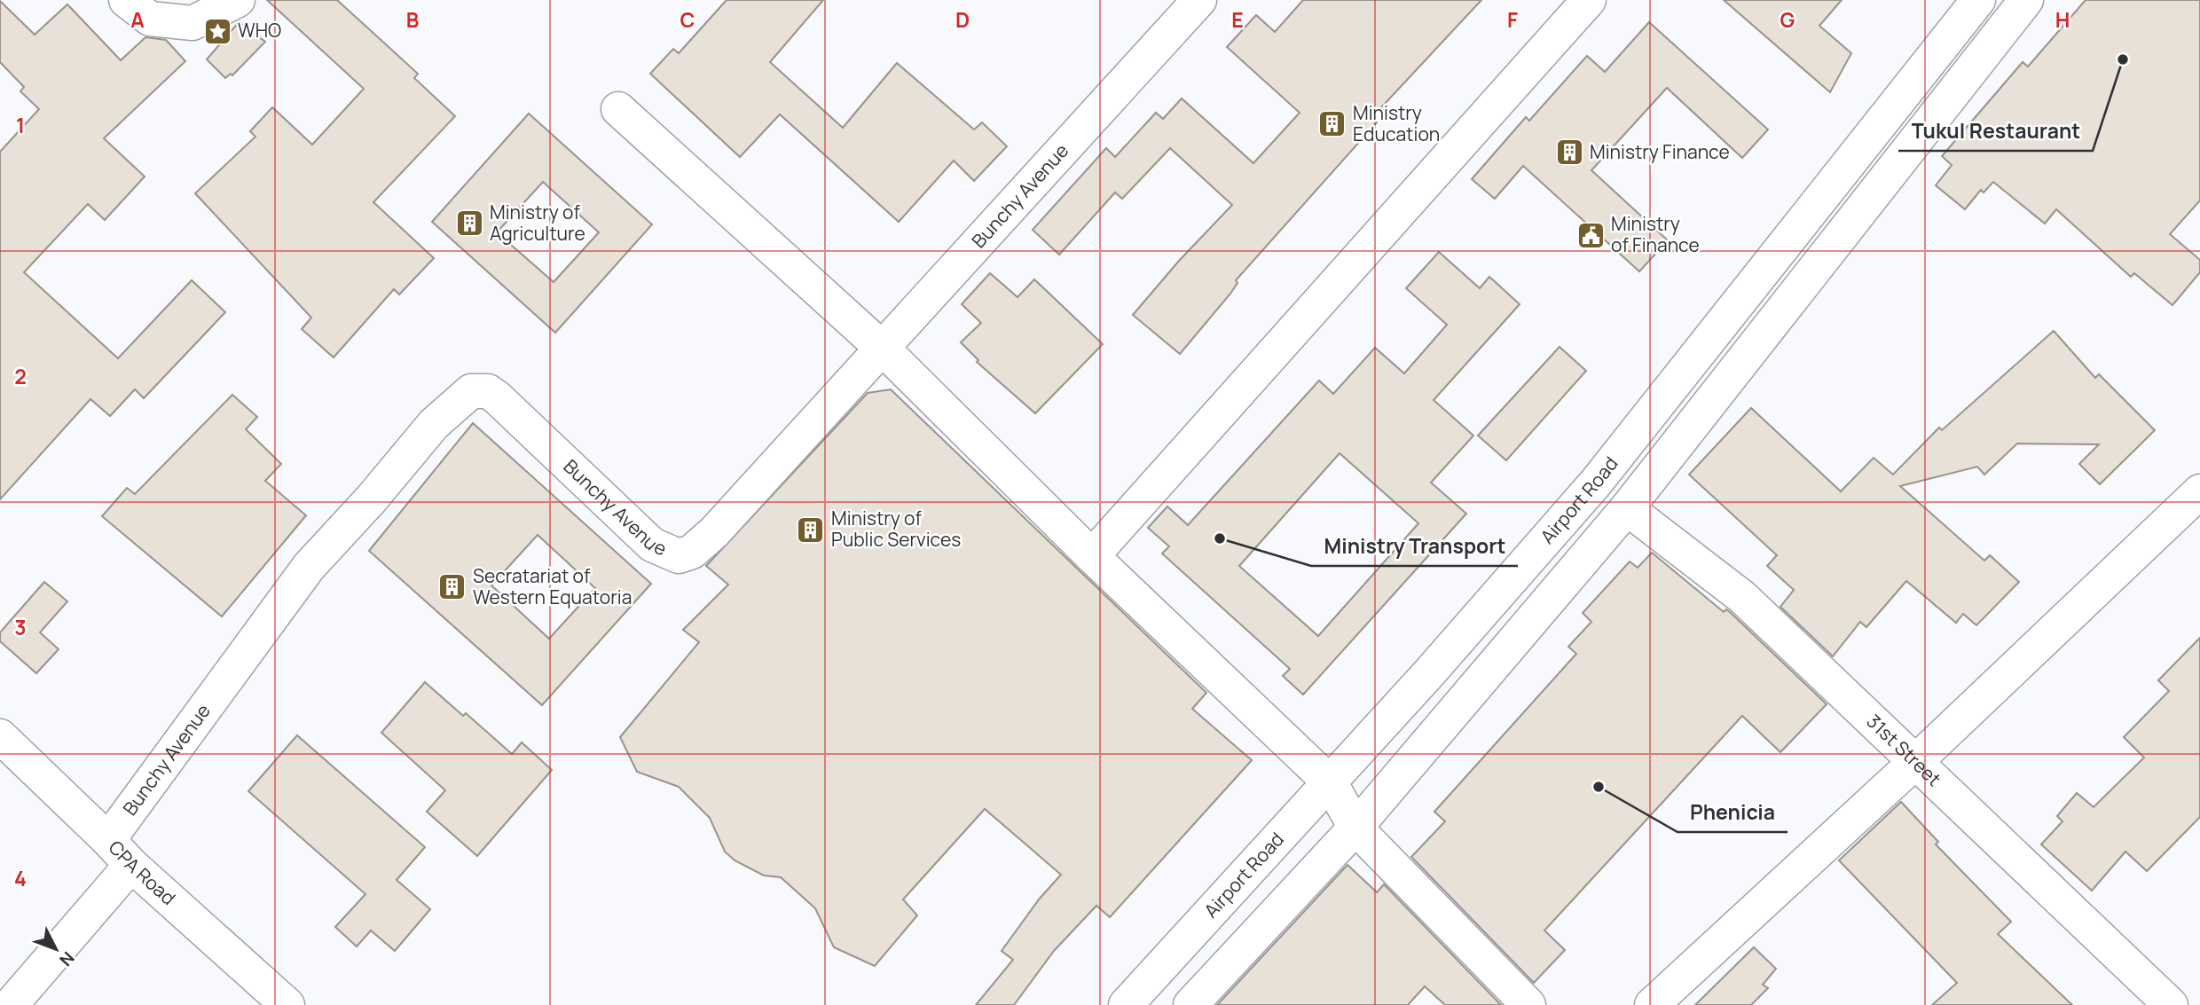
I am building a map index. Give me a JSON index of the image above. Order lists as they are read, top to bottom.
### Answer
{
  "streets": {
    "street": [
      "Bunchy Avenue",
      "Airport Road",
      "31st Street",
      "CPA Road"
    ]
  },
  "crossings": [
    ["Bunchy Avenue", "CPA Road"]
  ],
  "places": {
    "place": ["WHO"],
    "other": ["Tukul Restaurant", "Ministry Transport", "Phenicia"],
    "building": [
      "Ministry Education",
      "Ministry Finance",
      "Ministry of Agriculture",
      "Ministry of Public Services",
      "Secratariat of Western Equatoria"
    ],
    "public building": ["Ministry of Finance"]
  },
  "north": "bottom right",
  "grid": {
    "columns": [
      "A",
      "B",
      "C",
      "D",
      "E",
      "F",
      "G",
      "H"
    ],
    "rows": [
      "1",
      "2",
      "3",
      "4"
    ]
  }
}
